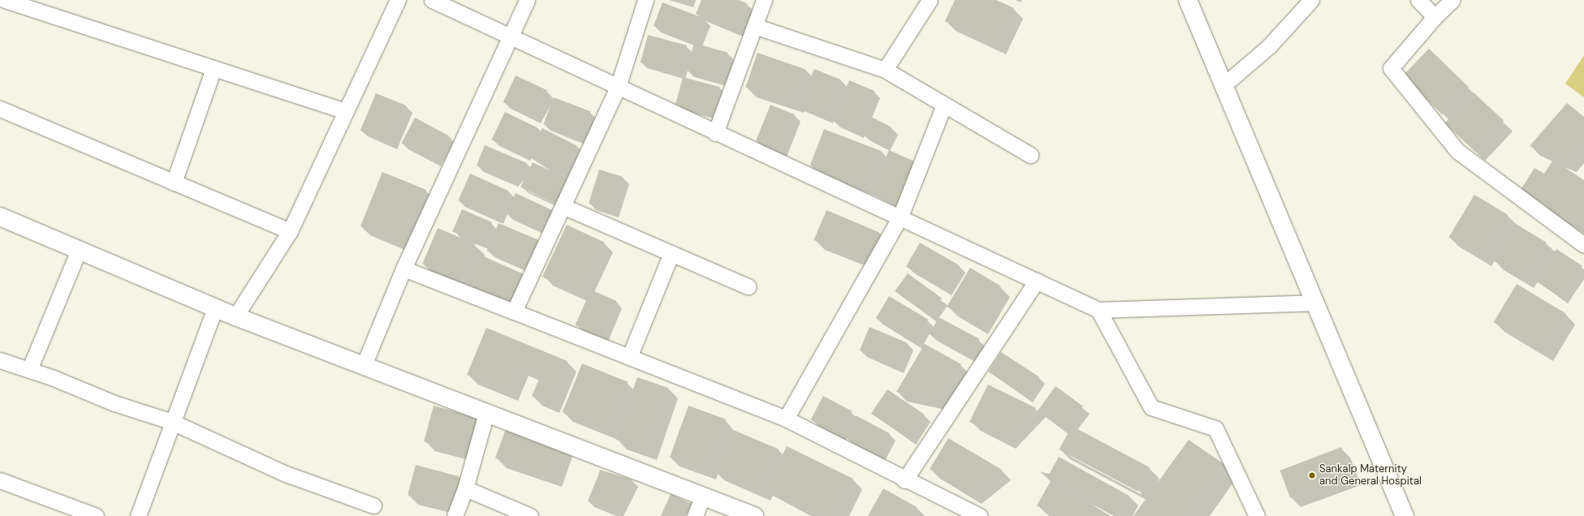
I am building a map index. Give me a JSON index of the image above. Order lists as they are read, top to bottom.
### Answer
{
  "places": ["Sankalp Maternity and General Hospital"]
}
